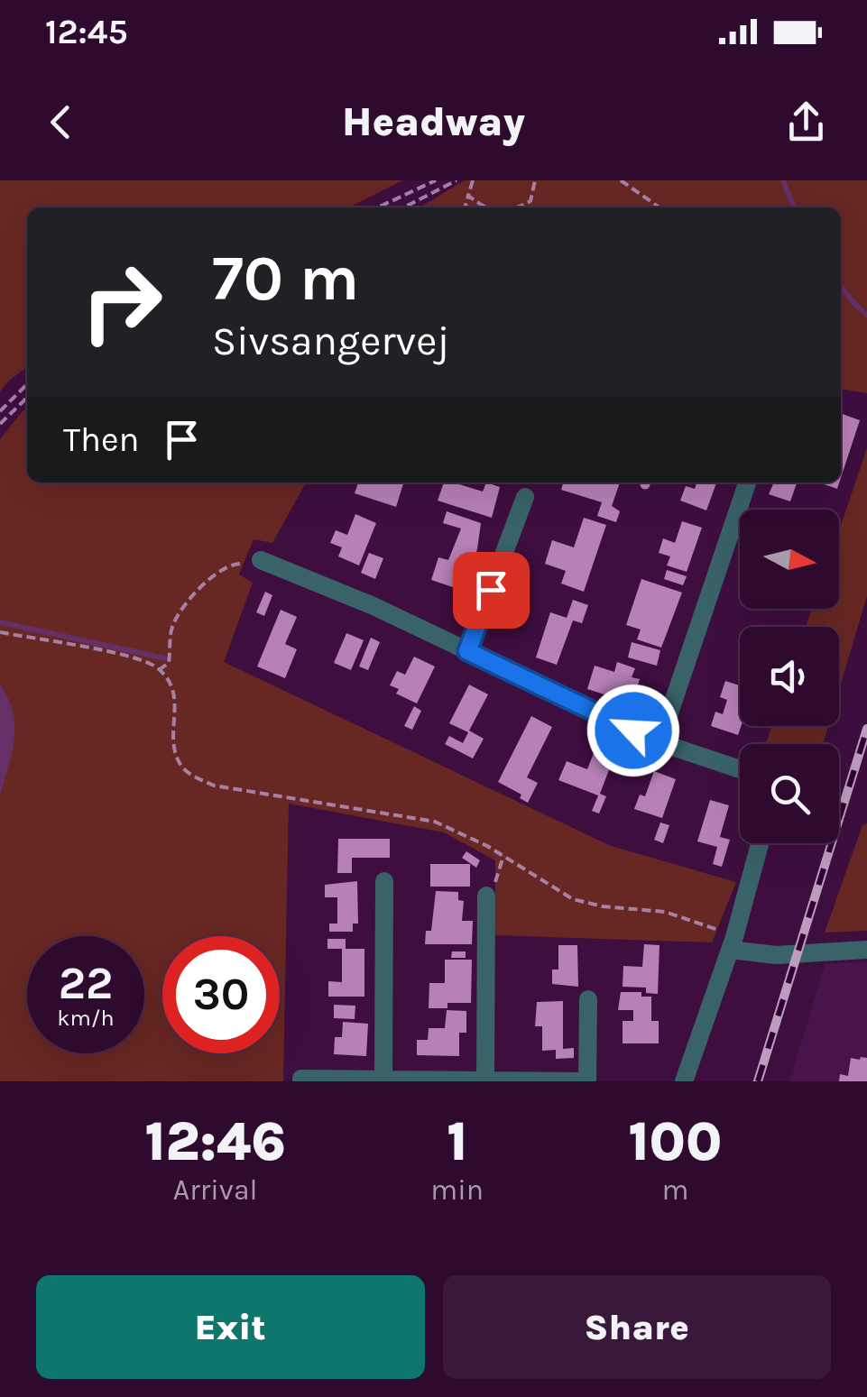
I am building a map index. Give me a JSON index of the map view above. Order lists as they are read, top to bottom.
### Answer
{
  "north": "right",
  "page": {
    "status": "12:45",
    "header": "Headway",
    "turn": ["70 m", "Sivsangervej"],
    "then": "Then",
    "speed": "22 km/h",
    "limit": "30",
    "eta": [
      "12:46",
      "Arrival",
      "1",
      "min",
      "100",
      "m"
    ],
    "buttons": ["Exit", "Share"]
  }
}
